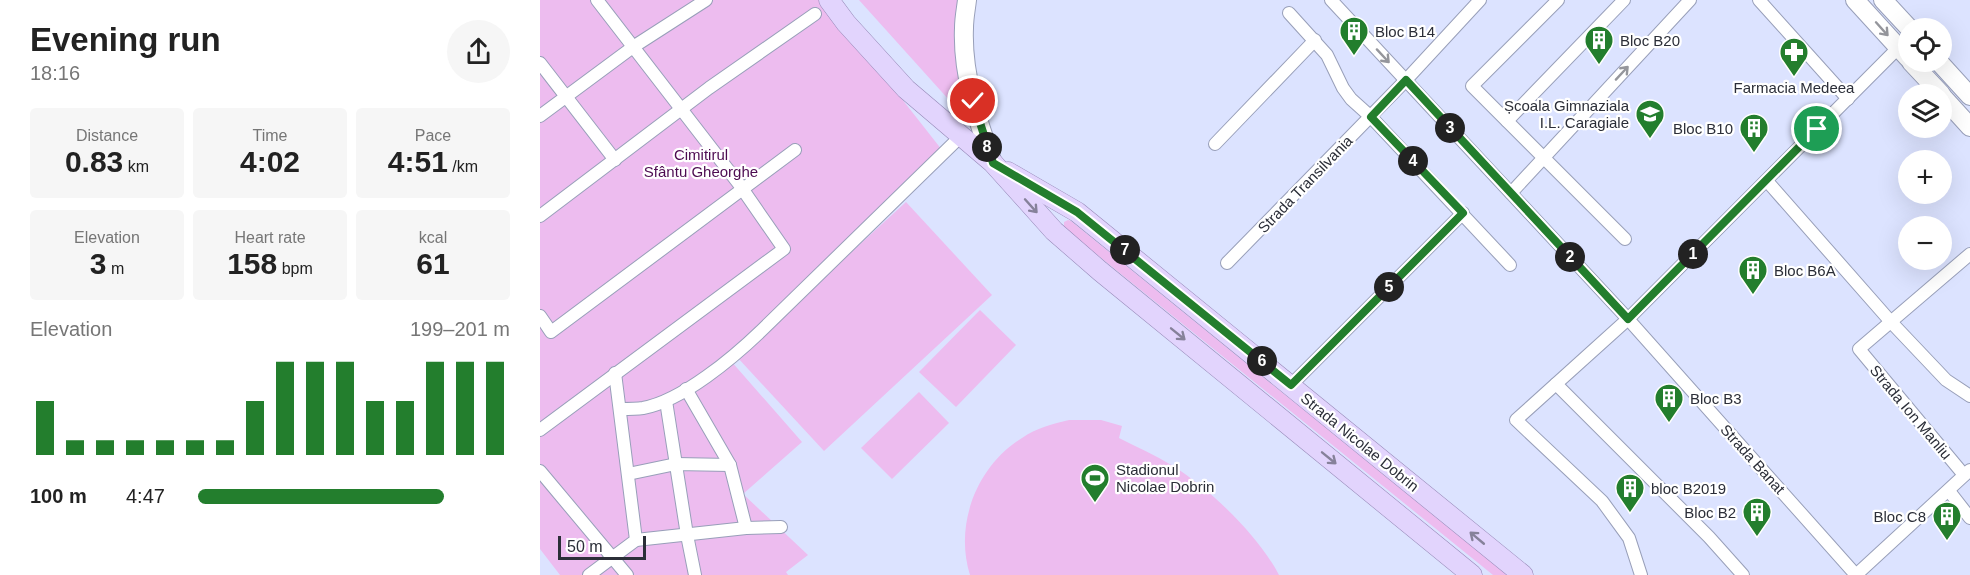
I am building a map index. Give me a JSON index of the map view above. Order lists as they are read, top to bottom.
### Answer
{
  "streets": {
    "main road": ["Strada Nicolae Dobrin"],
    "street": ["Strada Transilvania", "Strada Ion Manliu", "Strada Banat"]
  },
  "crossings": [
    ["Strada Transilvania", "Strada Banat"]
  ],
  "parks": ["Cimitirul Sfântu Gheorghe"],
  "places": {
    "building": [
      "Bloc B14",
      "Bloc B20",
      "Bloc B10",
      "Bloc B6A",
      "Bloc B3",
      "bloc B2019",
      "Bloc B2",
      "Bloc C8"
    ],
    "pharmacy": ["Farmacia Medeea"],
    "school or university": ["Școala Gimnaziala I.L. Caragiale"],
    "sports": ["Stadionul Nicolae Dobrin"]
  },
  "scale_bar": "50 m",
  "page": {
    "heading": ["Evening run", "18:16"],
    "map_buttons": ["+", "−"],
    "stats": [
      ["Distance", "0.83 km"],
      ["Time", "4:02"],
      ["Pace", "4:51 /km"],
      ["Elevation", "3 m"],
      ["Heart rate", "158 bpm"],
      ["kcal", "61"]
    ],
    "pins": [
      "3",
      "8",
      "4",
      "7",
      "1",
      "2",
      "5",
      "6"
    ],
    "chart": ["Elevation", "199–201 m"],
    "list": [
      {
        "name": "100 m",
        "note": "4:47"
      }
    ],
    "scale": "50 m"
  }
}
